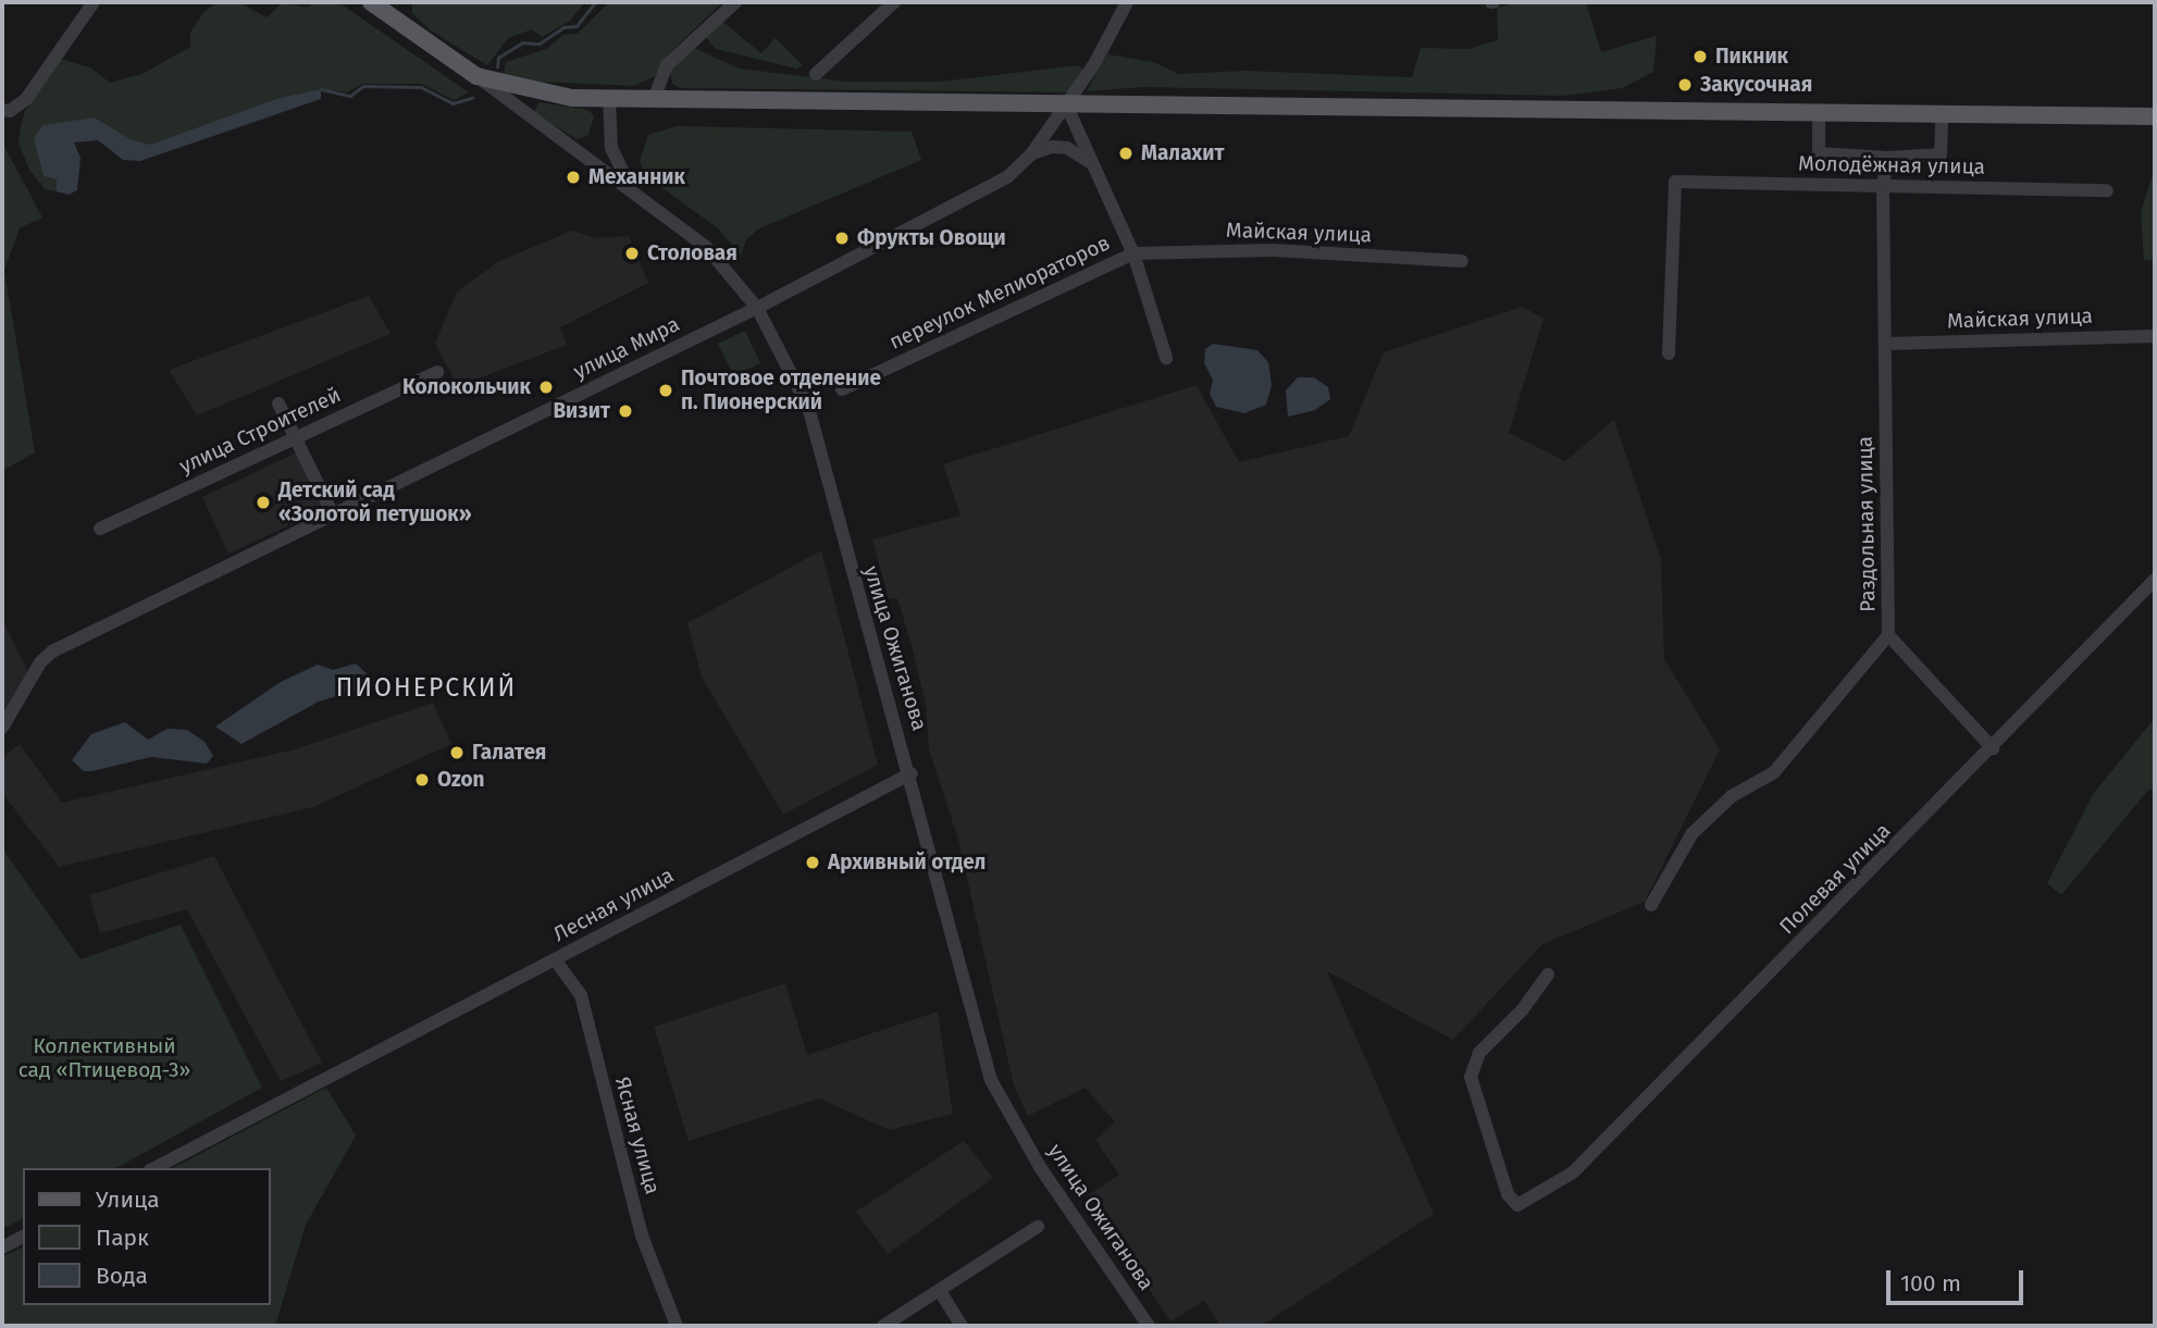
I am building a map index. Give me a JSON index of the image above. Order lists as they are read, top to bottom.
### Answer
{
  "streets": {
    "street": [
      "Молодёжная улица",
      "Майская улица",
      "переулок Мелиораторов",
      "улица Мира",
      "улица Строителей",
      "Раздольная улица",
      "улица Ожиганова",
      "Полевая улица",
      "Лесная улица",
      "Ясная улица"
    ]
  },
  "crossings": [
    ["Молодёжная улица", "Раздольная улица"],
    ["Майская улица", "переулок Мелиораторов"],
    ["Майская улица", "Раздольная улица"],
    ["улица Мира", "улица Ожиганова"],
    ["улица Ожиганова", "Лесная улица"],
    ["Лесная улица", "Ясная улица"]
  ],
  "districts": ["ПИОНЕРСКИЙ"],
  "parks": ["Коллективный сад «Птицевод-3»"],
  "places": [
    "Пикник",
    "Закусочная",
    "Малахит",
    "Механник",
    "Фрукты Овощи",
    "Столовая",
    "Колокольчик",
    "Почтовое отделение п. Пионерский",
    "Визит",
    "Детский сад «Золотой петушок»",
    "Галатея",
    "Ozon",
    "Архивный отдел"
  ],
  "legend": ["Улица", "Парк", "Вода"],
  "scale_bar": "100 m"
}
